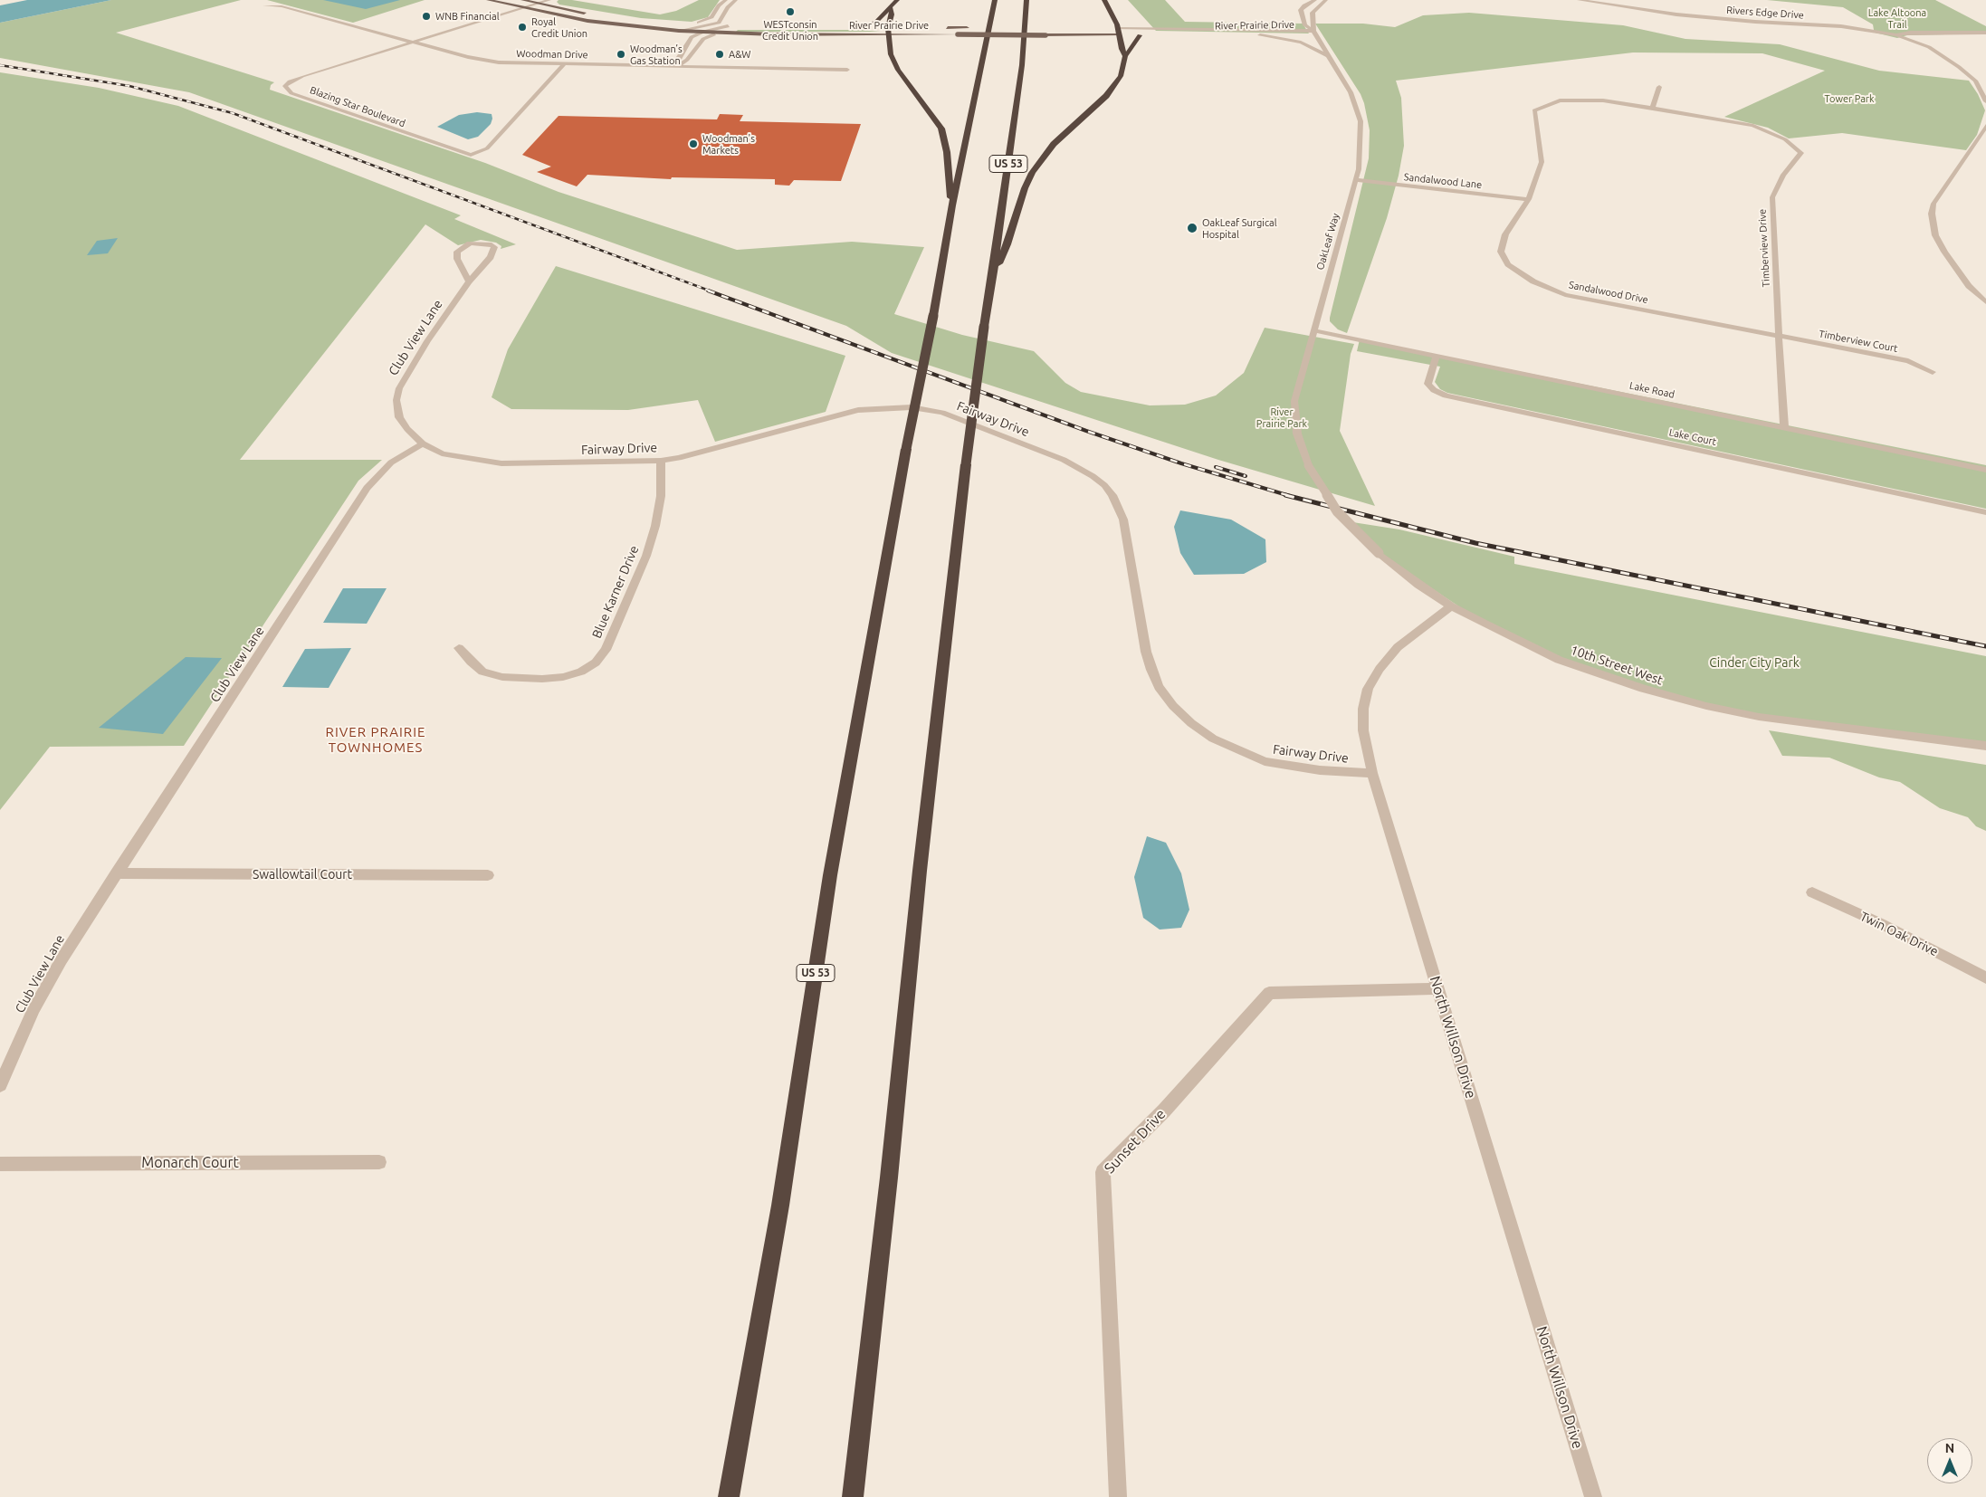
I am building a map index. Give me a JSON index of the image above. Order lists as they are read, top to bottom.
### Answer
{
  "streets": {
    "highway": ["US 53"],
    "main road": ["River Prairie Drive"],
    "street": [
      "Rivers Edge Drive",
      "Woodman Drive",
      "Blazing Star Boulevard",
      "Sandalwood Lane",
      "OakLeaf Way",
      "Timberview Drive",
      "Sandalwood Drive",
      "Club View Lane",
      "Timberview Court",
      "Lake Road",
      "Fairway Drive",
      "Lake Court",
      "Blue Karner Drive",
      "10th Street West",
      "Swallowtail Court",
      "Twin Oak Drive",
      "North Willson Drive",
      "Sunset Drive",
      "Monarch Court"
    ]
  },
  "crossings": [
    ["River Prairie Drive", "Blazing Star Boulevard"],
    ["River Prairie Drive", "OakLeaf Way"],
    ["Woodman Drive", "Blazing Star Boulevard"],
    ["Sandalwood Lane", "OakLeaf Way"],
    ["Sandalwood Lane", "Sandalwood Drive"],
    ["OakLeaf Way", "Lake Road"],
    ["OakLeaf Way", "10th Street West"],
    ["Timberview Drive", "Sandalwood Drive"],
    ["Timberview Drive", "Timberview Court"],
    ["Timberview Drive", "Lake Road"],
    ["Sandalwood Drive", "Timberview Court"],
    ["Club View Lane", "Fairway Drive"],
    ["Club View Lane", "Swallowtail Court"],
    ["Lake Road", "Lake Court"],
    ["Fairway Drive", "Blue Karner Drive"],
    ["Fairway Drive", "North Willson Drive"],
    ["10th Street West", "North Willson Drive"],
    ["North Willson Drive", "Sunset Drive"]
  ],
  "districts": ["RIVER PRAIRIE TOWNHOMES"],
  "parks": [
    "Lake Altoona Trail",
    "Tower Park",
    "River Prairie Park",
    "Cinder City Park"
  ],
  "places": [
    "WESTconsin Credit Union",
    "WNB Financial",
    "Royal Credit Union",
    "Woodman’s Gas Station",
    "A&W",
    "Woodman's Markets",
    "OakLeaf Surgical Hospital"
  ],
  "north": "top"
}
